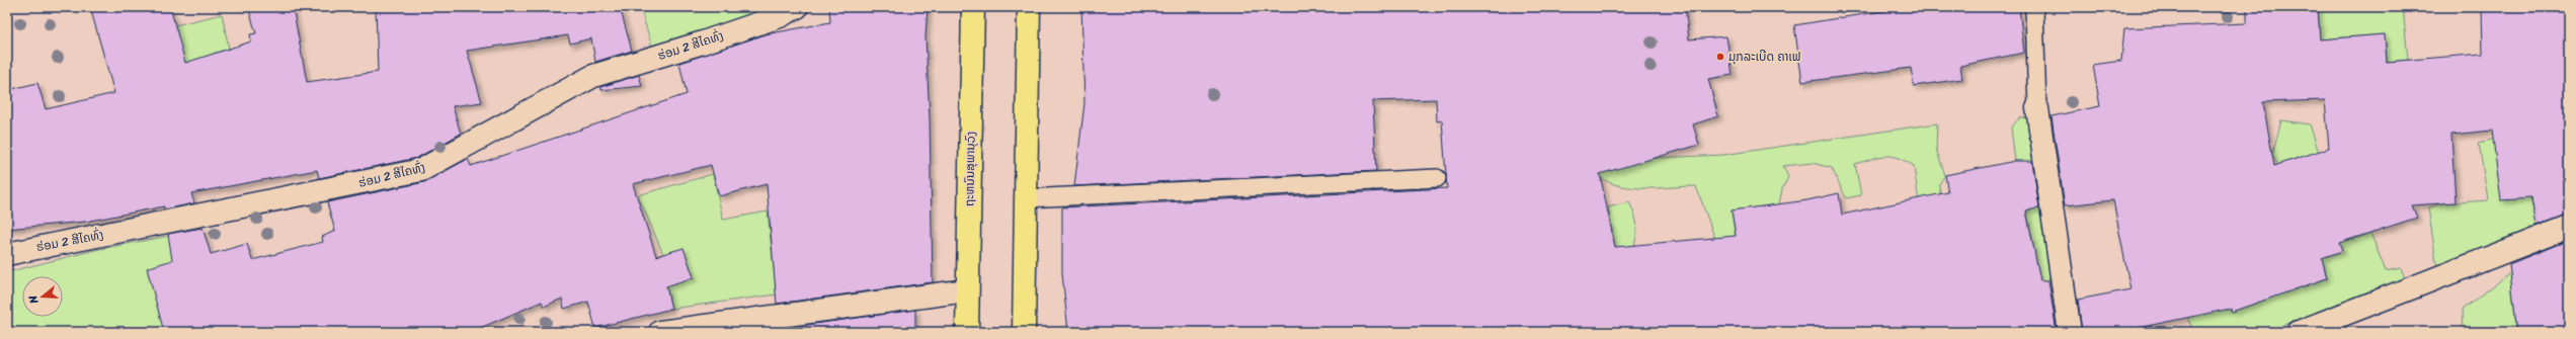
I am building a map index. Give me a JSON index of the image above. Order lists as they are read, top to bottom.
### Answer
{
  "streets": {
    "highway": ["ຖະຫນົນສຸພານຸວົງ"],
    "street": ["ຮ່ອມ 2 ສີໄຄທົ່ງ"]
  },
  "places": ["ມຸກລະເບີດ ຄາເຟ"],
  "north": "left"
}
